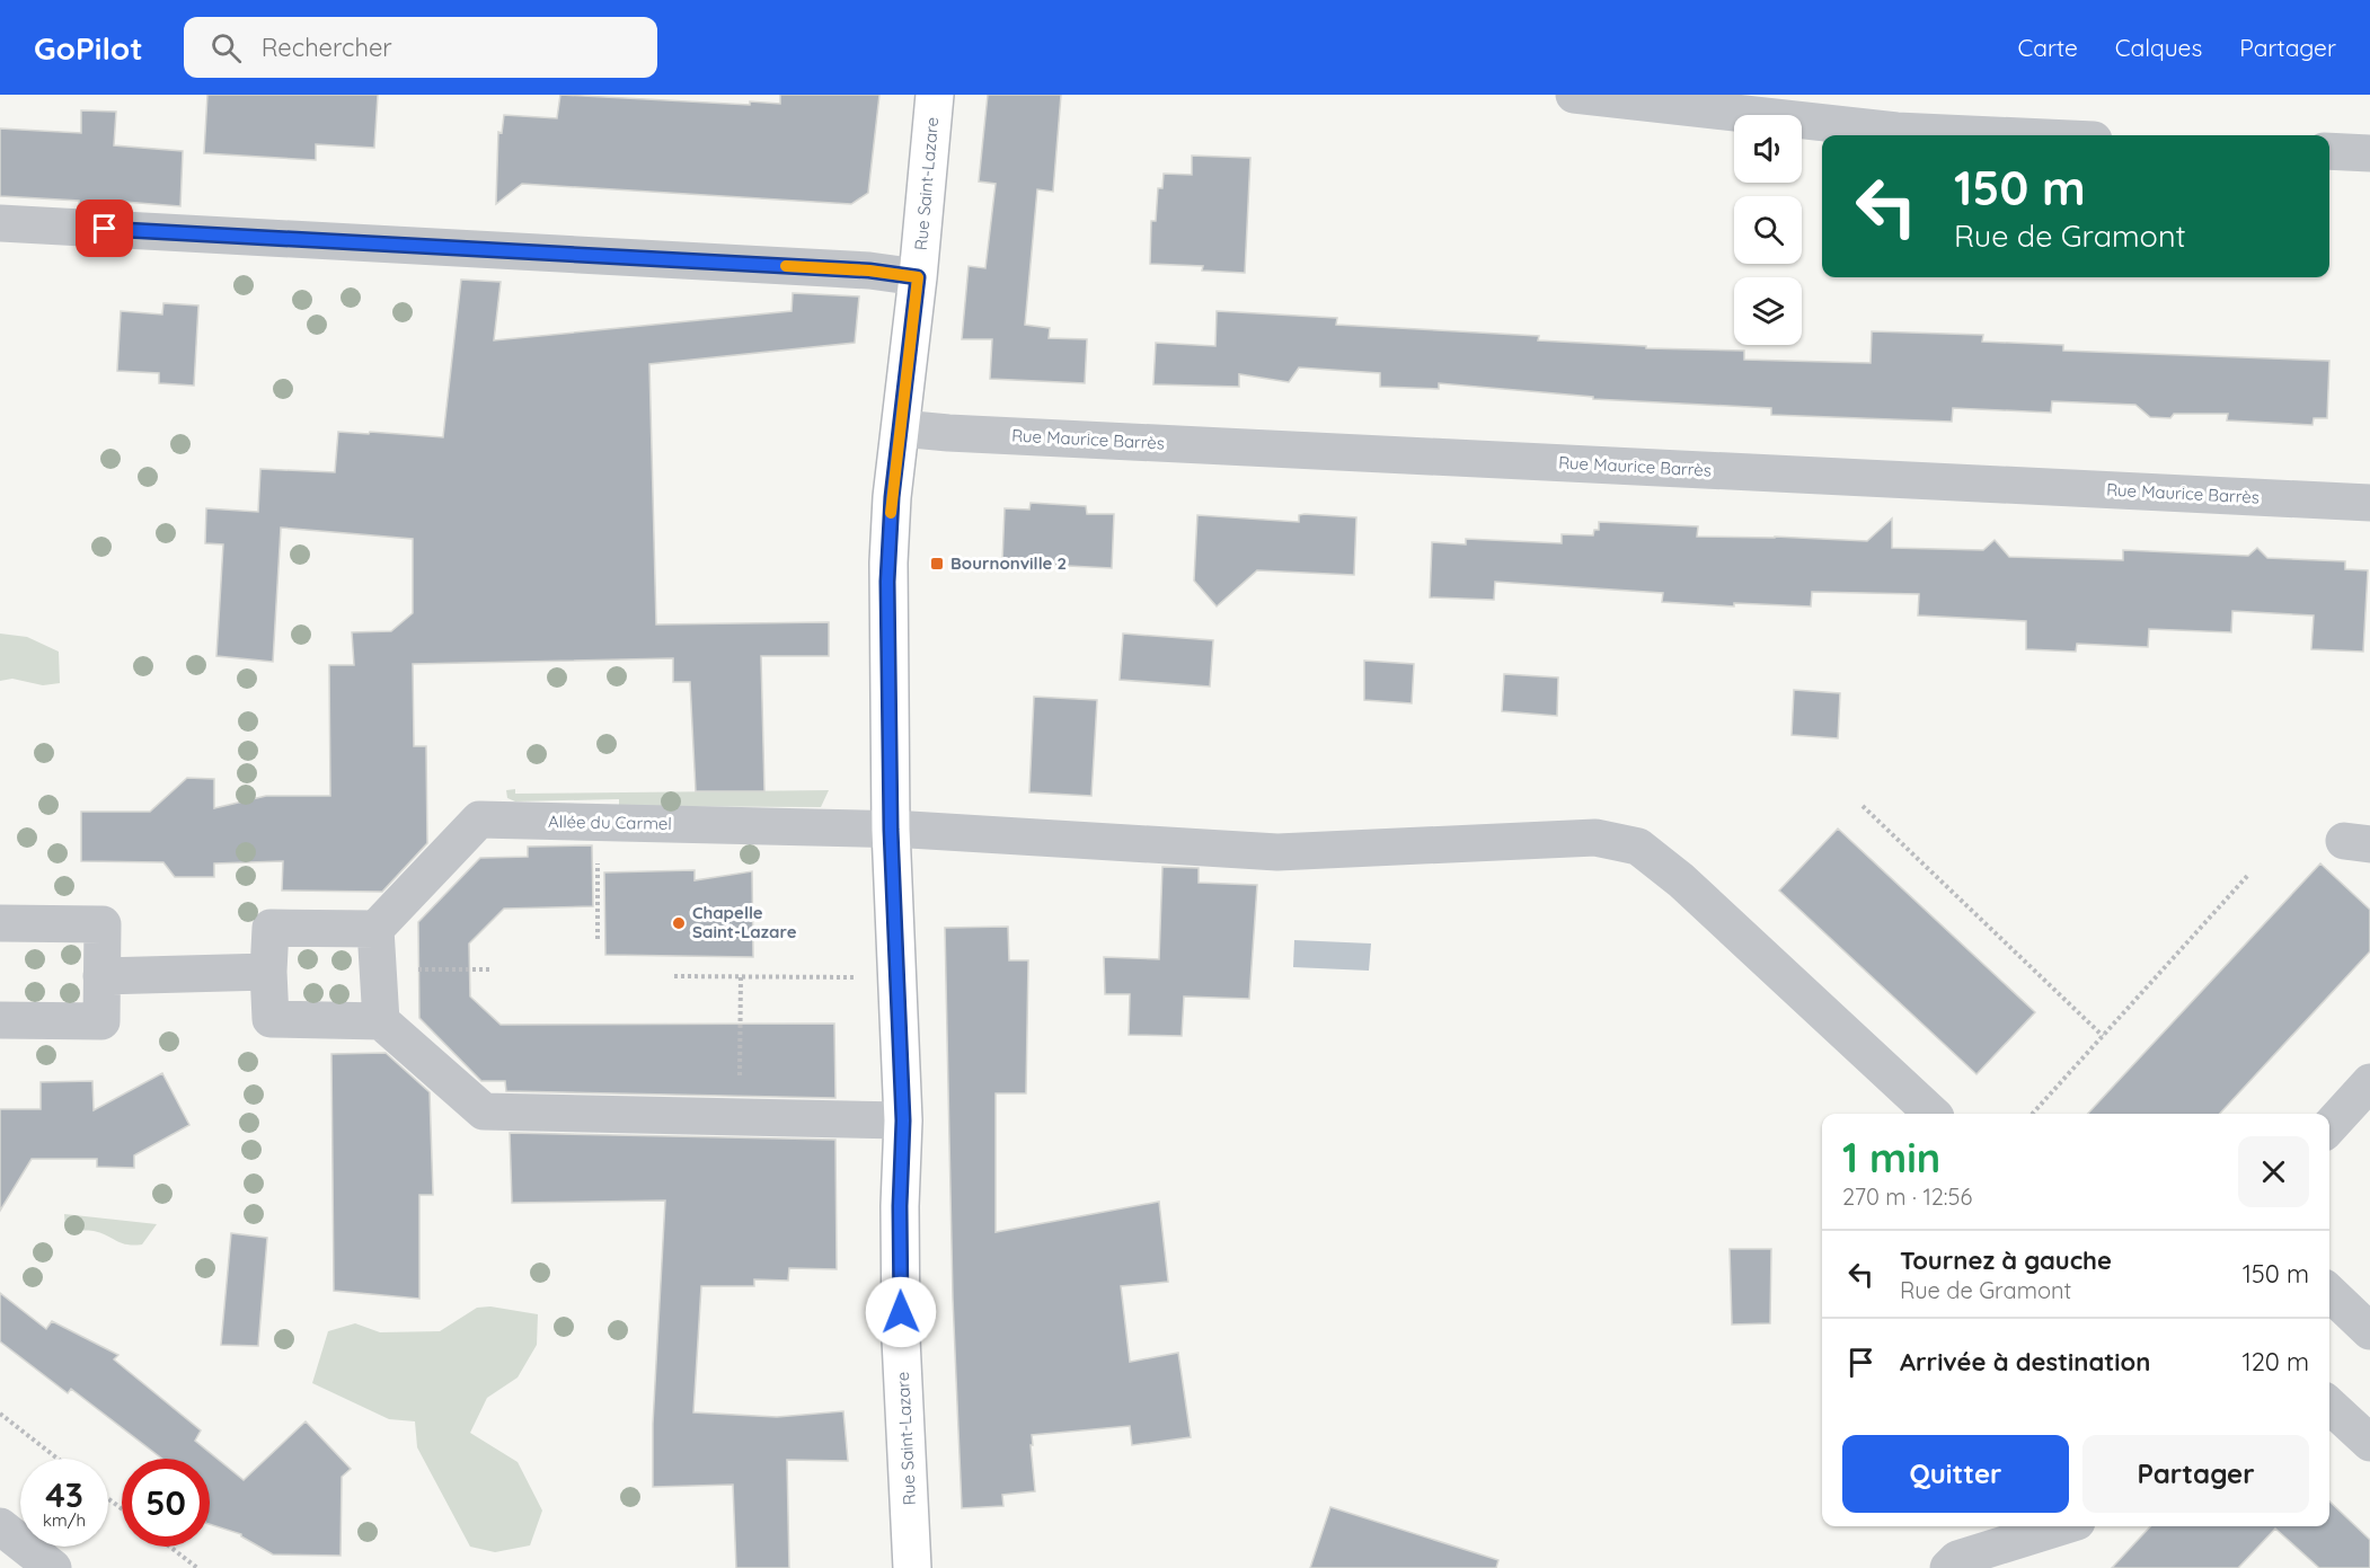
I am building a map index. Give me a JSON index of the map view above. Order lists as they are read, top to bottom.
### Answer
{
  "streets": {
    "main road": ["Rue Saint-Lazare"],
    "street": ["Rue Maurice Barrès", "Allée du Carmel"]
  },
  "crossings": [
    ["Rue Saint-Lazare", "Rue Maurice Barrès"],
    ["Rue Saint-Lazare", "Allée du Carmel"]
  ],
  "places": {
    "transit": ["Bournonville 2"],
    "other": ["Chapelle Saint-Lazare"]
  },
  "page": {
    "header": "GoPilot",
    "search": "Rechercher",
    "nav": ["Carte", "Calques", "Partager"],
    "turn": ["150 m", "Rue de Gramont"],
    "heading": ["1 min", "270 m · 12:56"],
    "list": [
      {
        "name": "Tournez à gauche",
        "note": "Rue de Gramont",
        "value": "150 m"
      },
      {
        "name": "Arrivée à destination",
        "value": "120 m"
      }
    ],
    "buttons": ["Quitter", "Partager"],
    "speed": "43 km/h",
    "limit": "50"
  }
}
